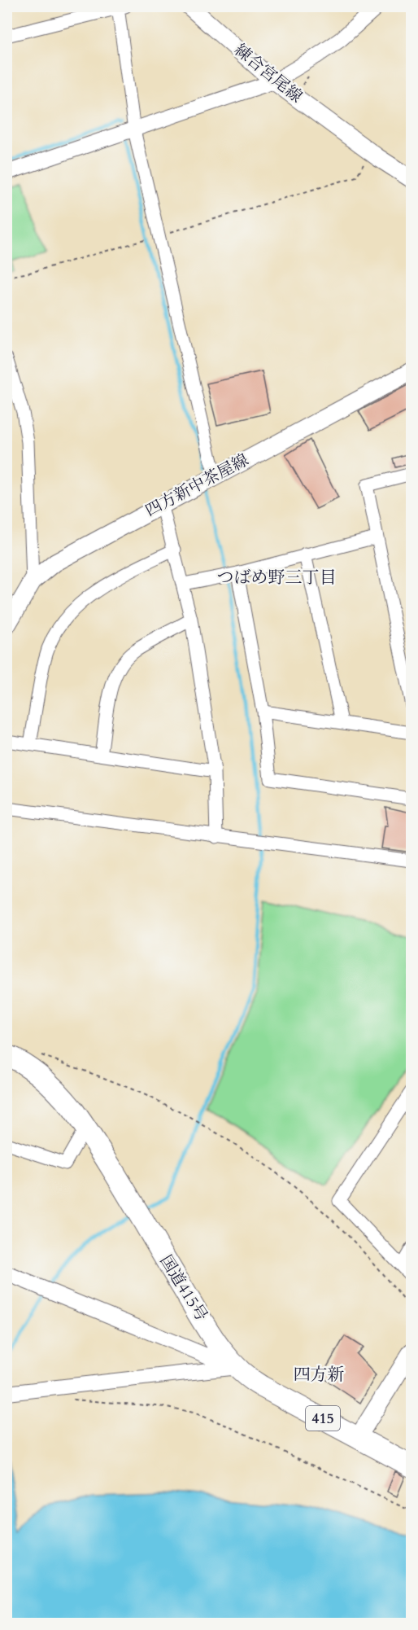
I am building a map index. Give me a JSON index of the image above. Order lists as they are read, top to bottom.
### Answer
{
  "streets": {
    "highway": ["国道415号", "415"],
    "main road": ["練合宮尾線", "四方新中茶屋線"]
  },
  "districts": ["つばめ野三丁目", "四方新"]
}
